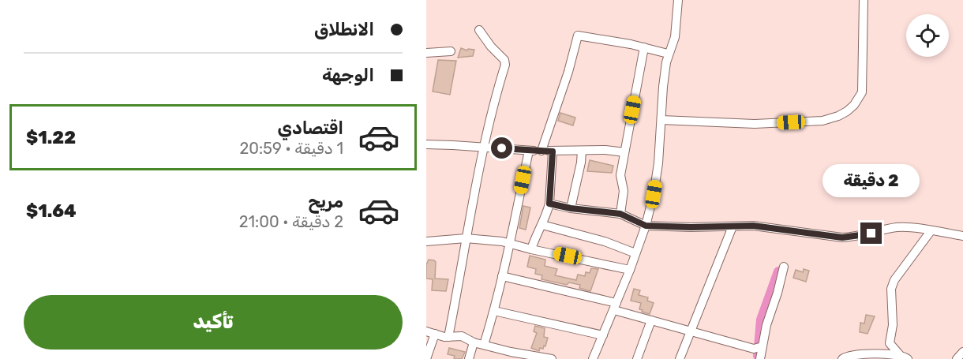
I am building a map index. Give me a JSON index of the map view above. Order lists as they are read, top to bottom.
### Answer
{
  "page": {
    "banner": ["الانطلاق", "الوجهة"],
    "list": [
      {
        "name": "اقتصادي",
        "note": "1 دقيقة · 20:59",
        "value": "$1.22"
      },
      {
        "name": "مريح",
        "note": "2 دقيقة · 21:00",
        "value": "$1.64"
      }
    ],
    "bubble": "2 دقيقة",
    "buttons": "تأكيد"
  }
}
